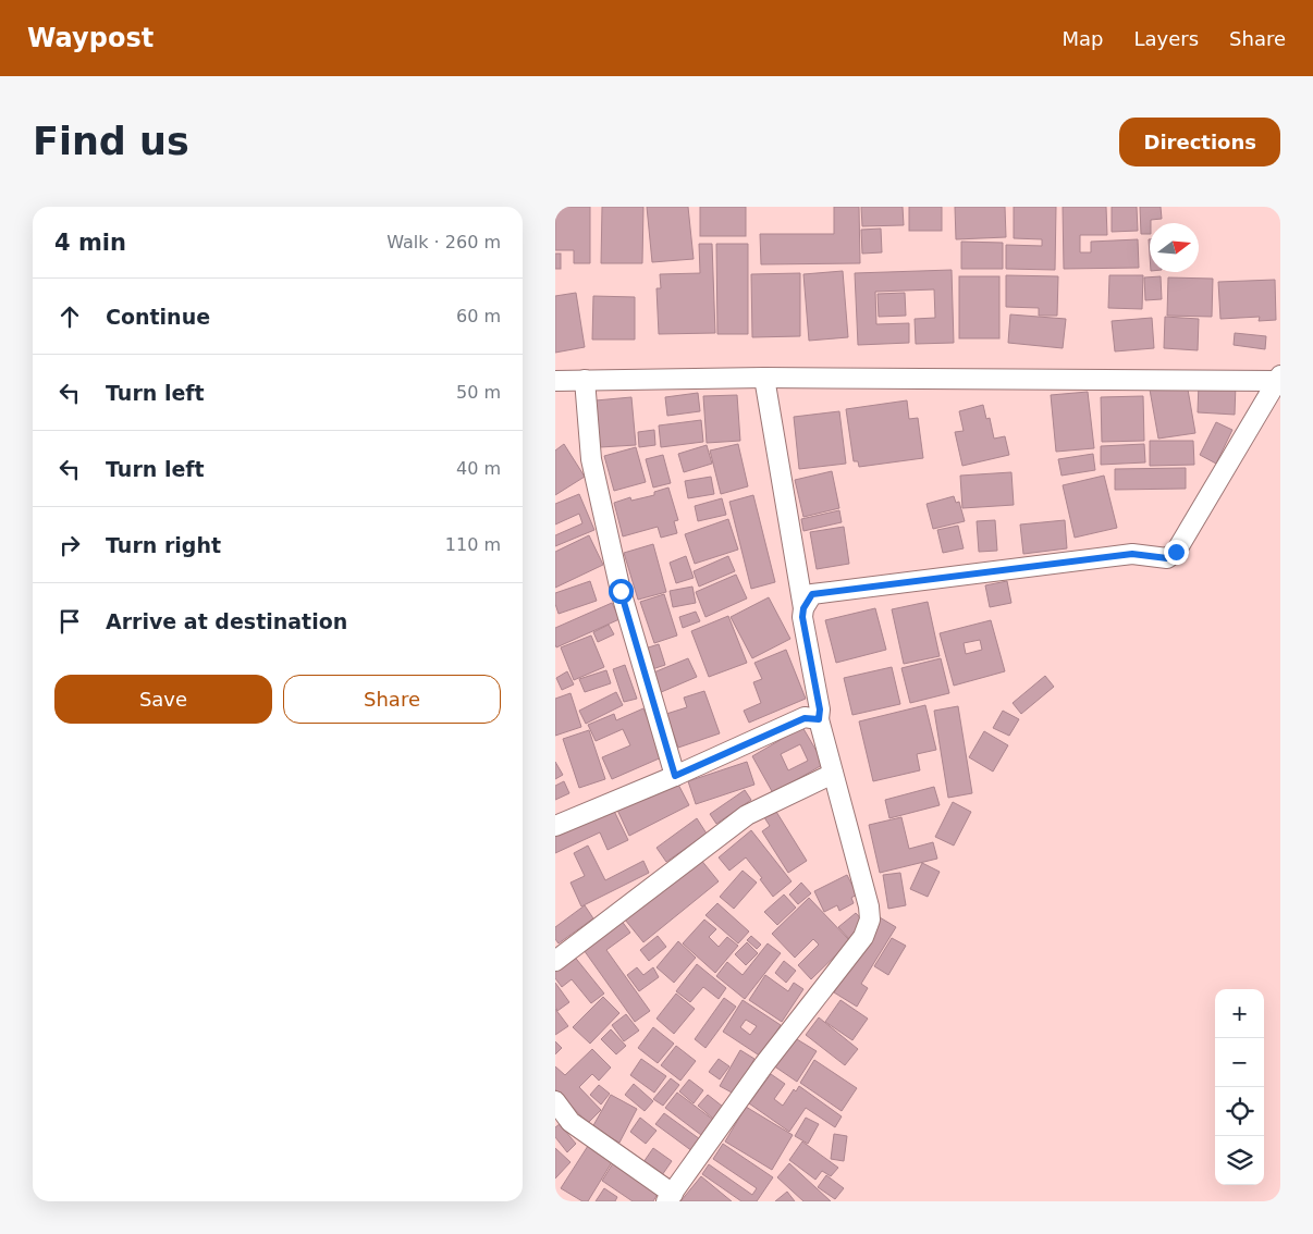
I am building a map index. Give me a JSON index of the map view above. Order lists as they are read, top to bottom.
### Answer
{
  "north": "right",
  "page": {
    "header": "Waypost",
    "nav": ["Map", "Layers", "Share"],
    "buttons": [
      "Directions",
      ["Save", "Share"]
    ],
    "title": "Find us",
    "heading": ["4 min", "Walk · 260 m"],
    "list": [
      ["Continue", "60 m"],
      ["Turn left", "50 m"],
      ["Turn left", "40 m"],
      ["Turn right", "110 m"],
      "Arrive at destination"
    ],
    "map_buttons": ["+", "−"]
  }
}
